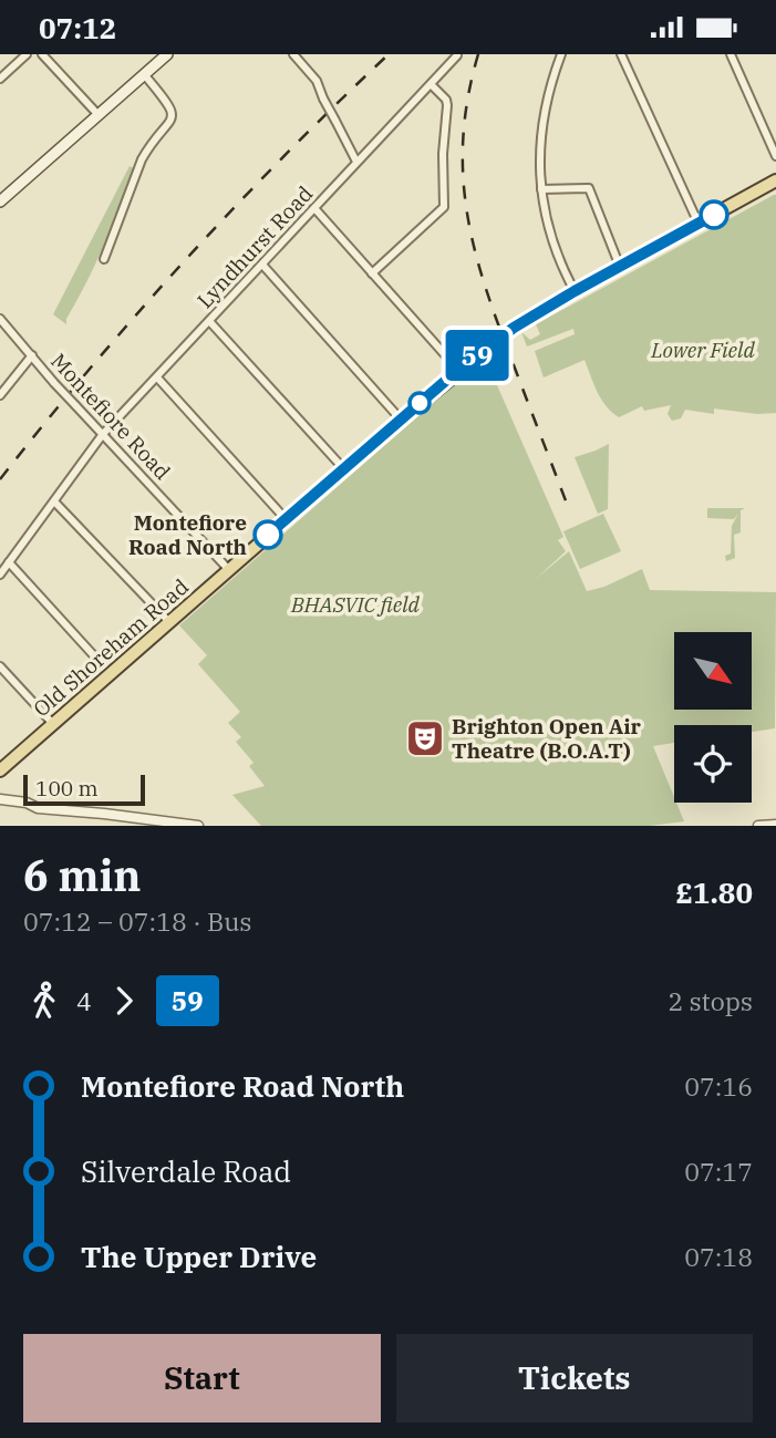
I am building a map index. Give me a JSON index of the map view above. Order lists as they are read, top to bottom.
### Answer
{
  "streets": {
    "main road": ["Old Shoreham Road"],
    "street": ["Lyndhurst Road", "Montefiore Road"]
  },
  "crossings": [
    ["Lyndhurst Road", "Montefiore Road"],
    ["Montefiore Road", "Old Shoreham Road"]
  ],
  "parks": ["Lower Field", "BHASVIC field"],
  "places": {
    "other": ["Montefiore Road North"],
    "theatre": ["Brighton Open Air Theatre (B.O.A.T)"]
  },
  "lines": ["bus line 59"],
  "scale_bar": "100 m",
  "north": "bottom right",
  "page": {
    "status": "07:12",
    "on_map": "59",
    "scale": "100 m",
    "heading": ["6 min", "07:12 – 07:18 · Bus", "£1.80"],
    "legs": ["4", "59", "2 stops"],
    "list": [
      {
        "name": "Montefiore Road North",
        "value": "07:16"
      },
      {
        "name": "Silverdale Road",
        "value": "07:17"
      },
      {
        "name": "The Upper Drive",
        "value": "07:18"
      }
    ],
    "buttons": ["Start", "Tickets"]
  }
}
